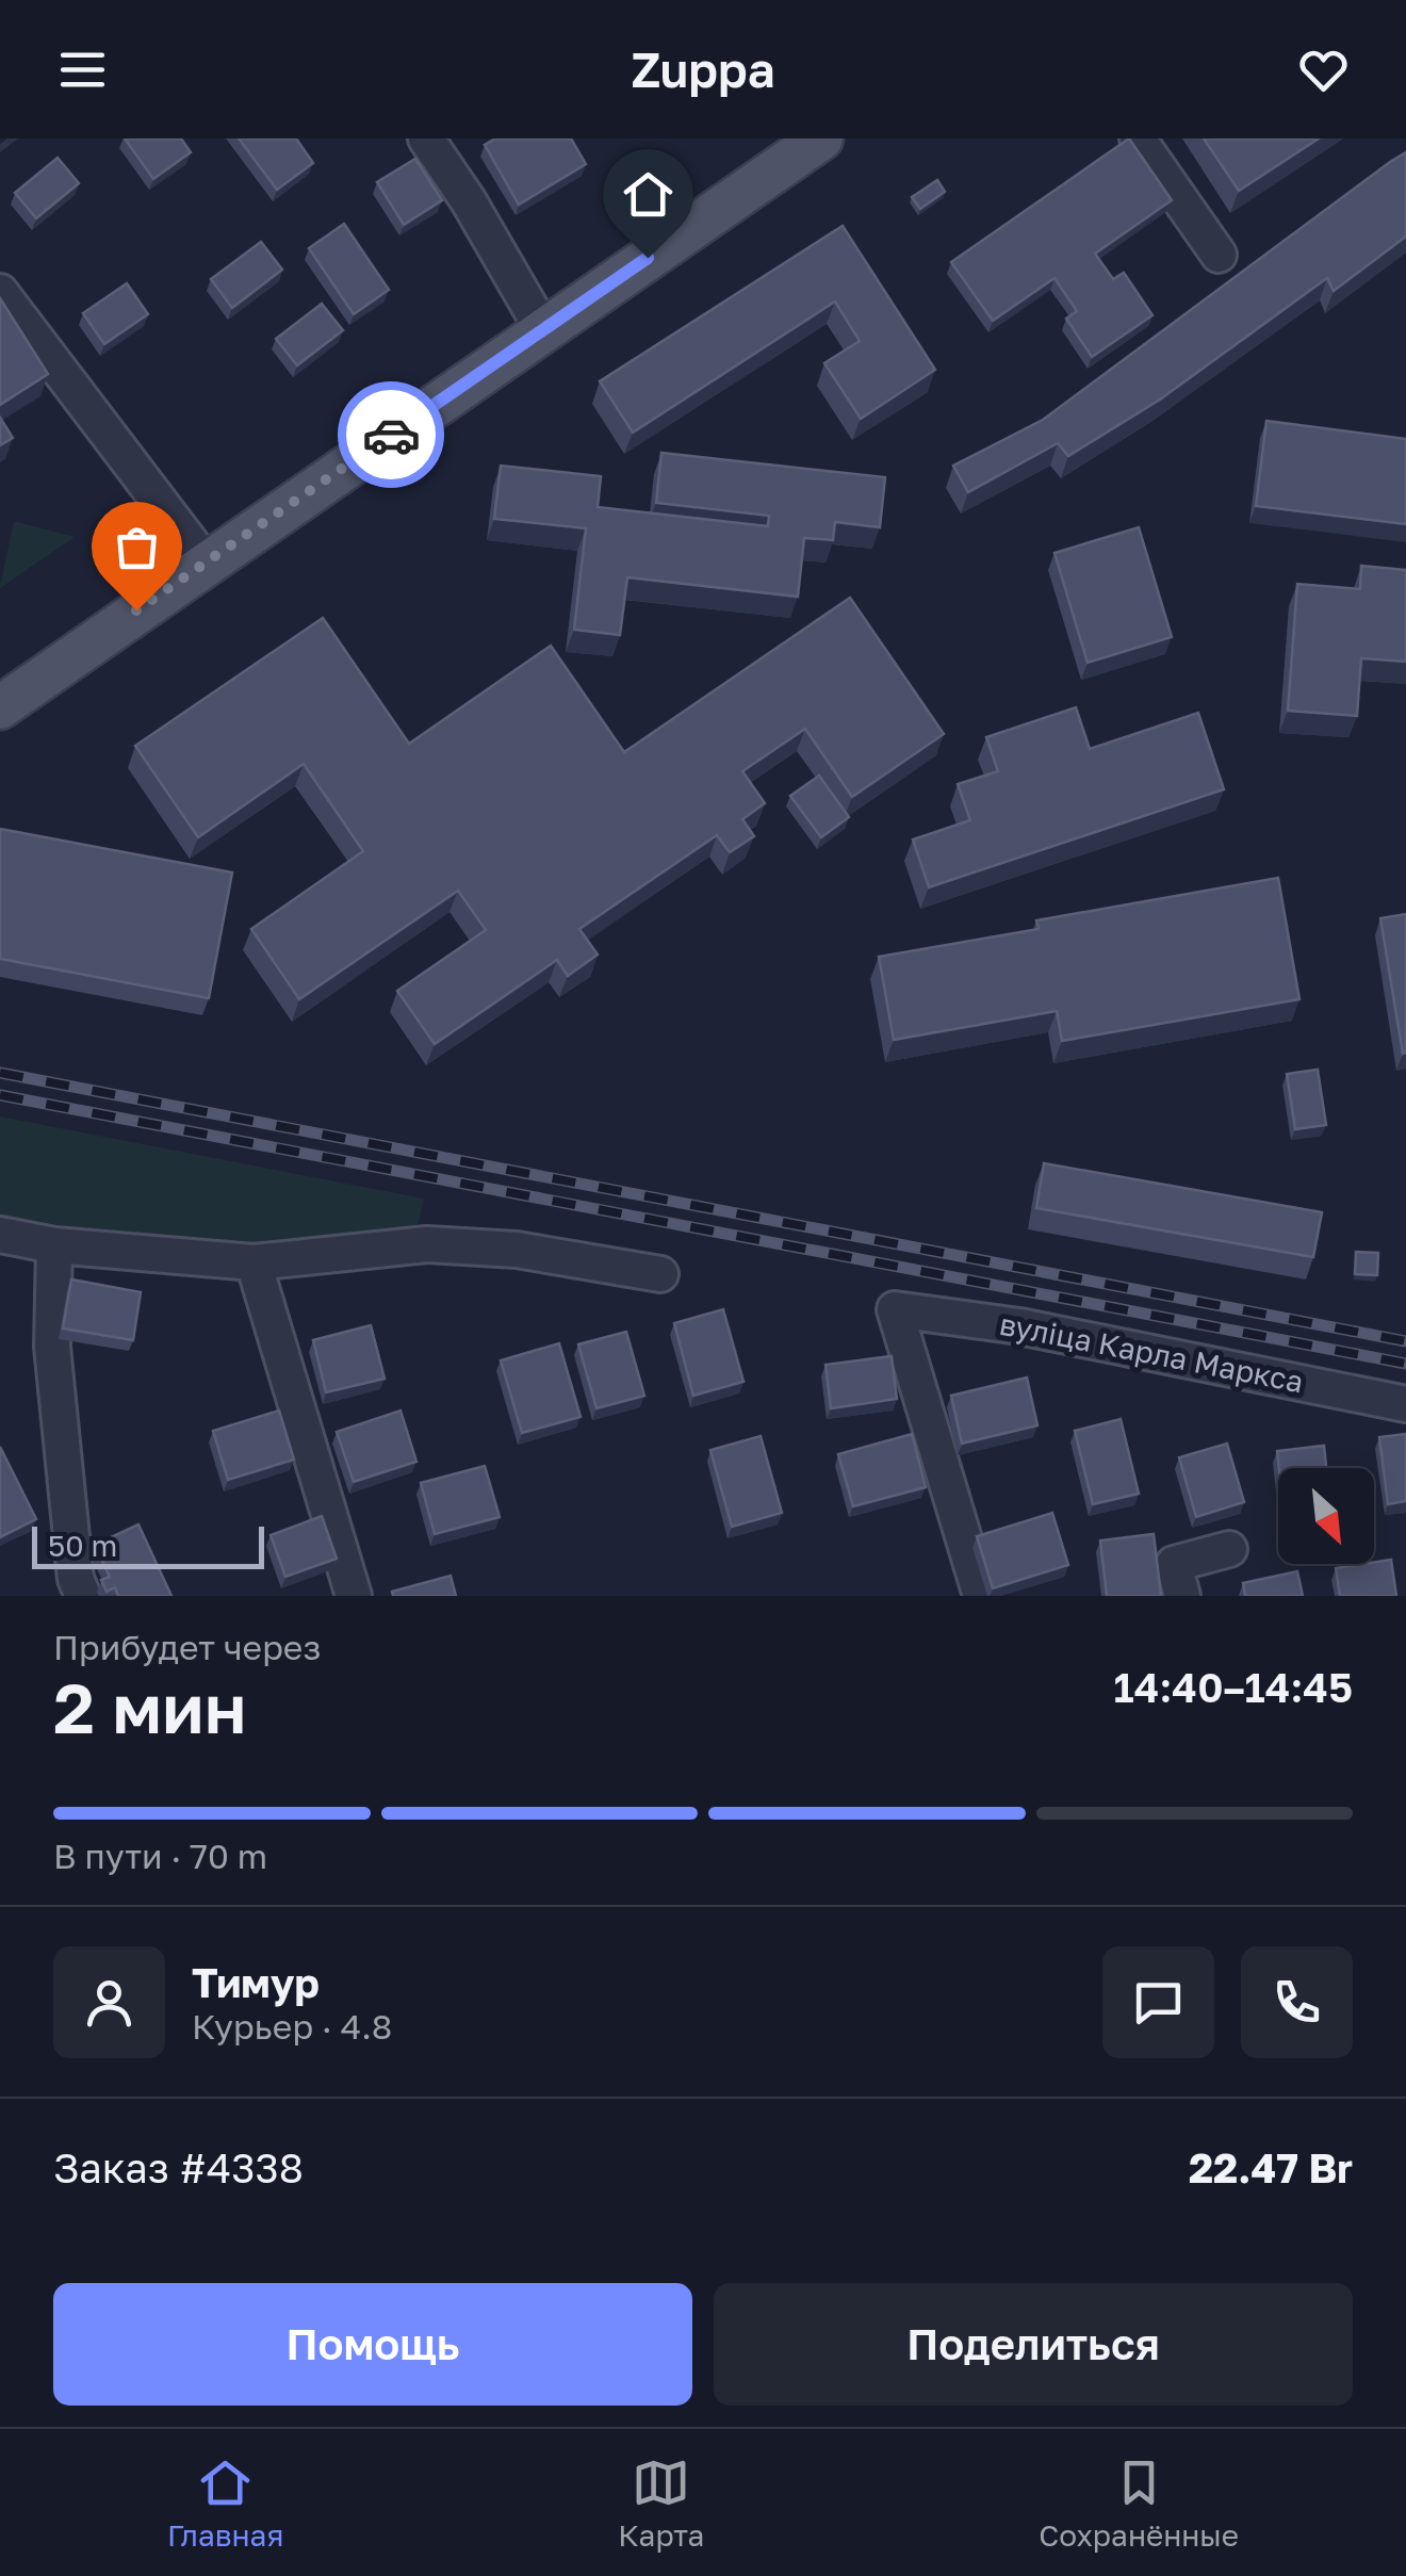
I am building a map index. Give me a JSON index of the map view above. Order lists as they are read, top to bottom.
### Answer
{
  "streets": {
    "street": ["вуліца Карла Маркса"]
  },
  "scale_bar": "50 m",
  "north": "bottom right",
  "page": {
    "header": "Zuppa",
    "scale": "50 m",
    "heading": ["2 мин", "Прибудет через", "14:40–14:45"],
    "panel": [
      "Тимур",
      "Курьер · 4.8",
      "Заказ #4338",
      "22.47 Br"
    ],
    "bar": "В пути · 70 m",
    "buttons": ["Помощь", "Поделиться"],
    "tabs": ["Главная", "Карта", "Сохранённые"]
  }
}
